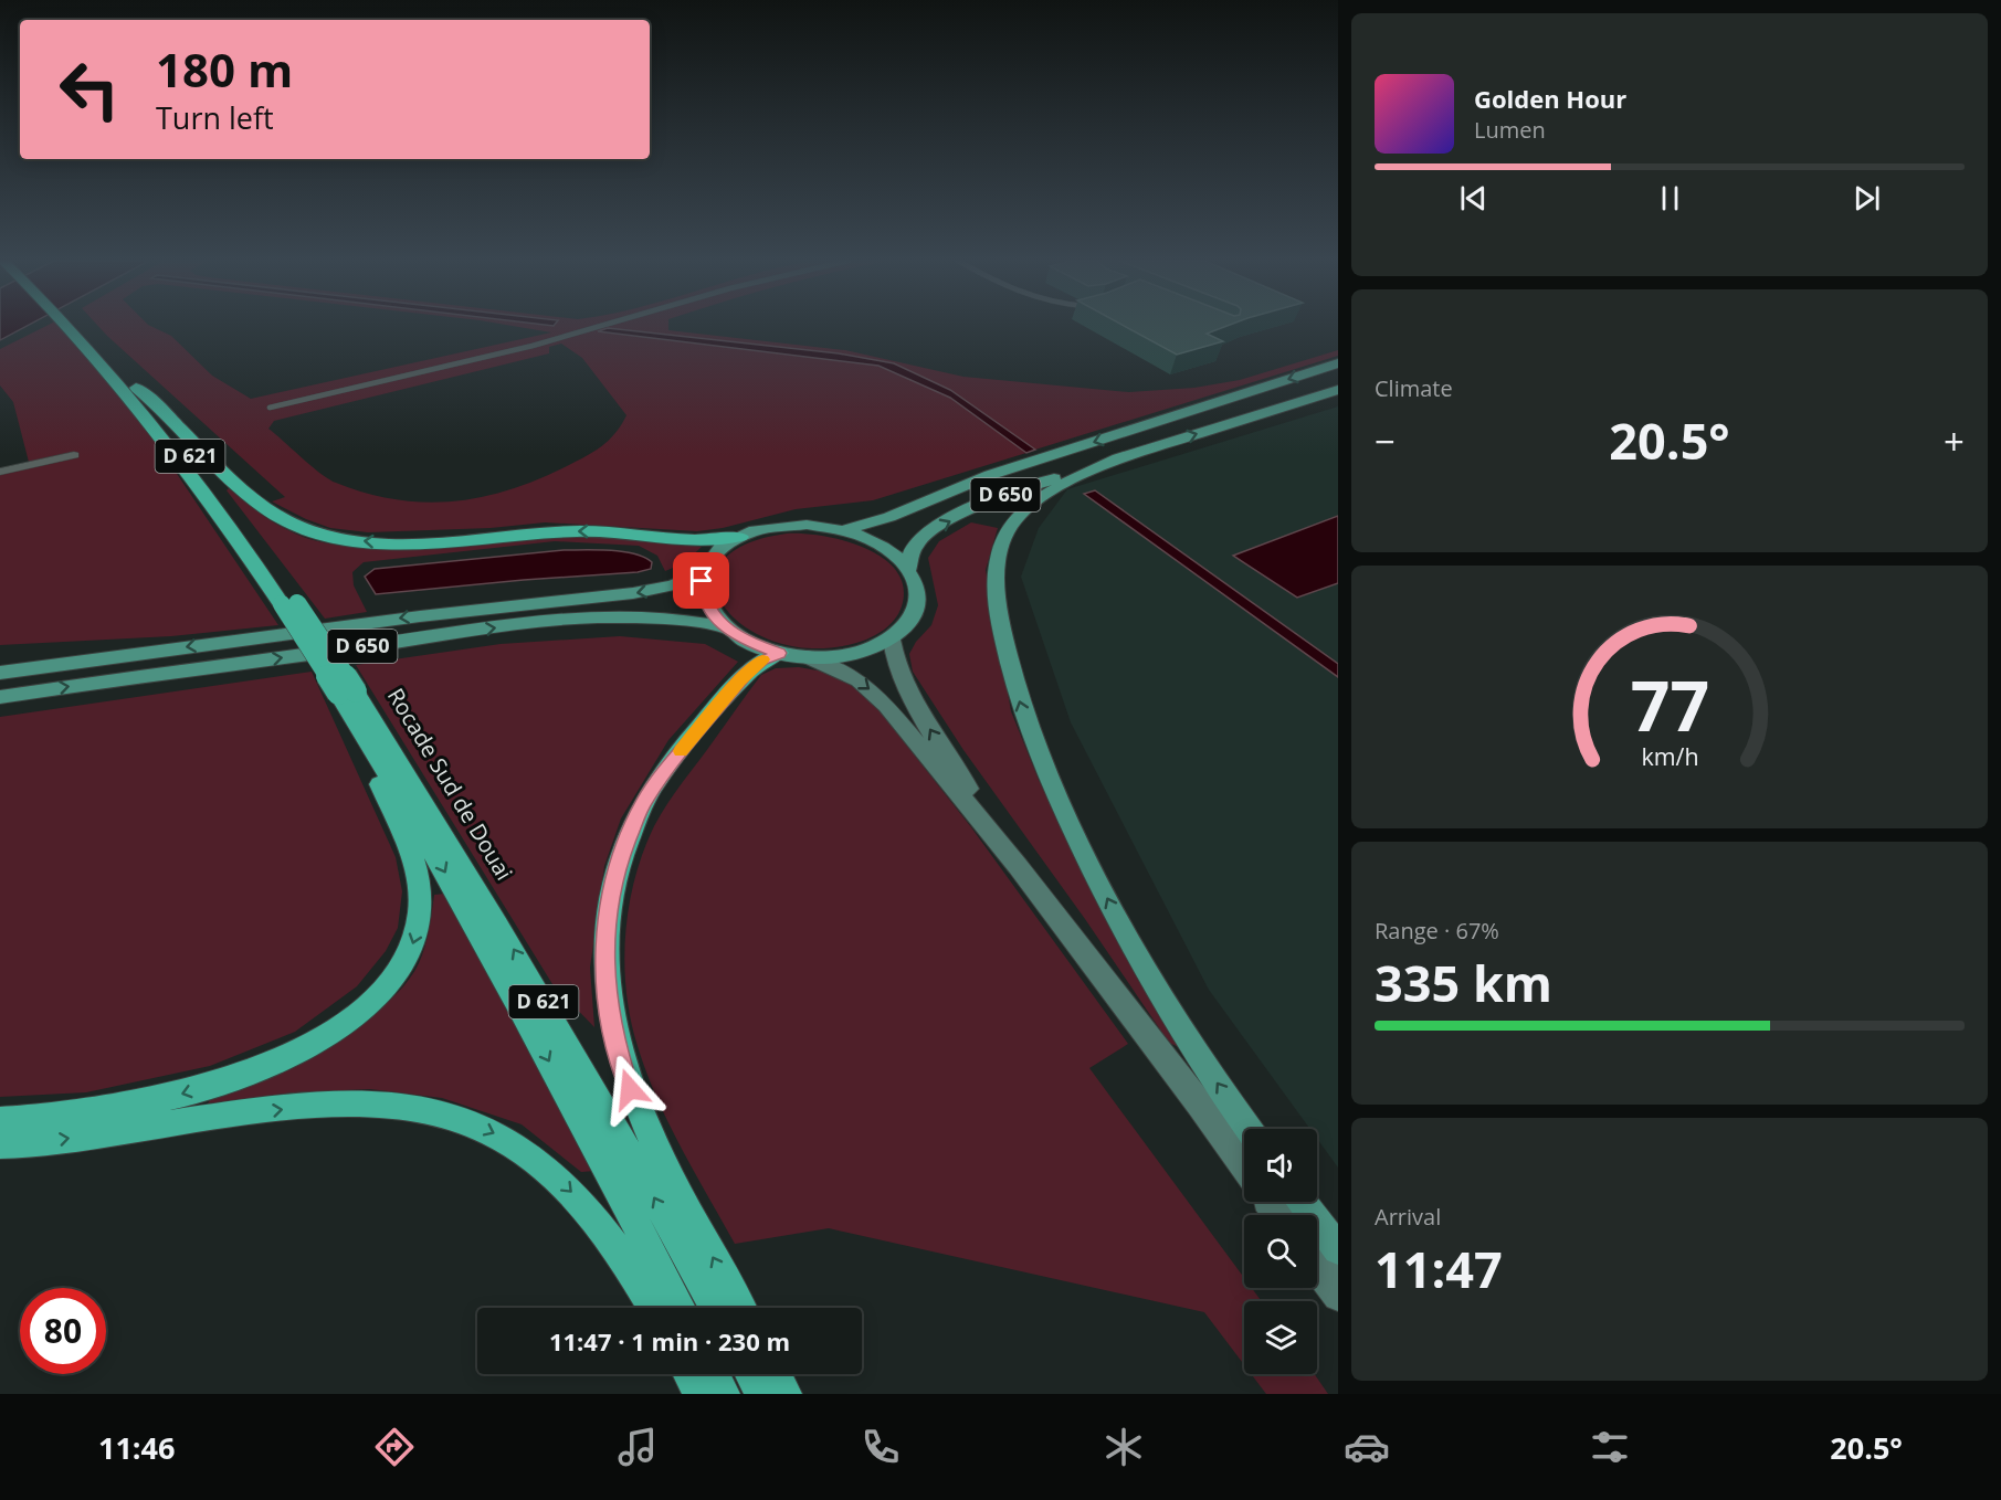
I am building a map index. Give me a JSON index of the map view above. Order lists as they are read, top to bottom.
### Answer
{
  "streets": {
    "highway": ["D 621", "Rocade Sud de Douai"],
    "main road": ["D 650"]
  },
  "page": {
    "turn": ["180 m", "Turn left"],
    "song": ["Golden Hour", "Lumen"],
    "tile": [
      "Climate",
      ["Range · 67%", "335 km"],
      ["Arrival", "11:47"]
    ],
    "heat": ["−", "20.5°", "+"],
    "limit": "80",
    "trip": "11:47 · 1 min · 230 m",
    "tabs": ["11:46", "20.5°"],
    "gauge": ["77", "km/h"]
  }
}
